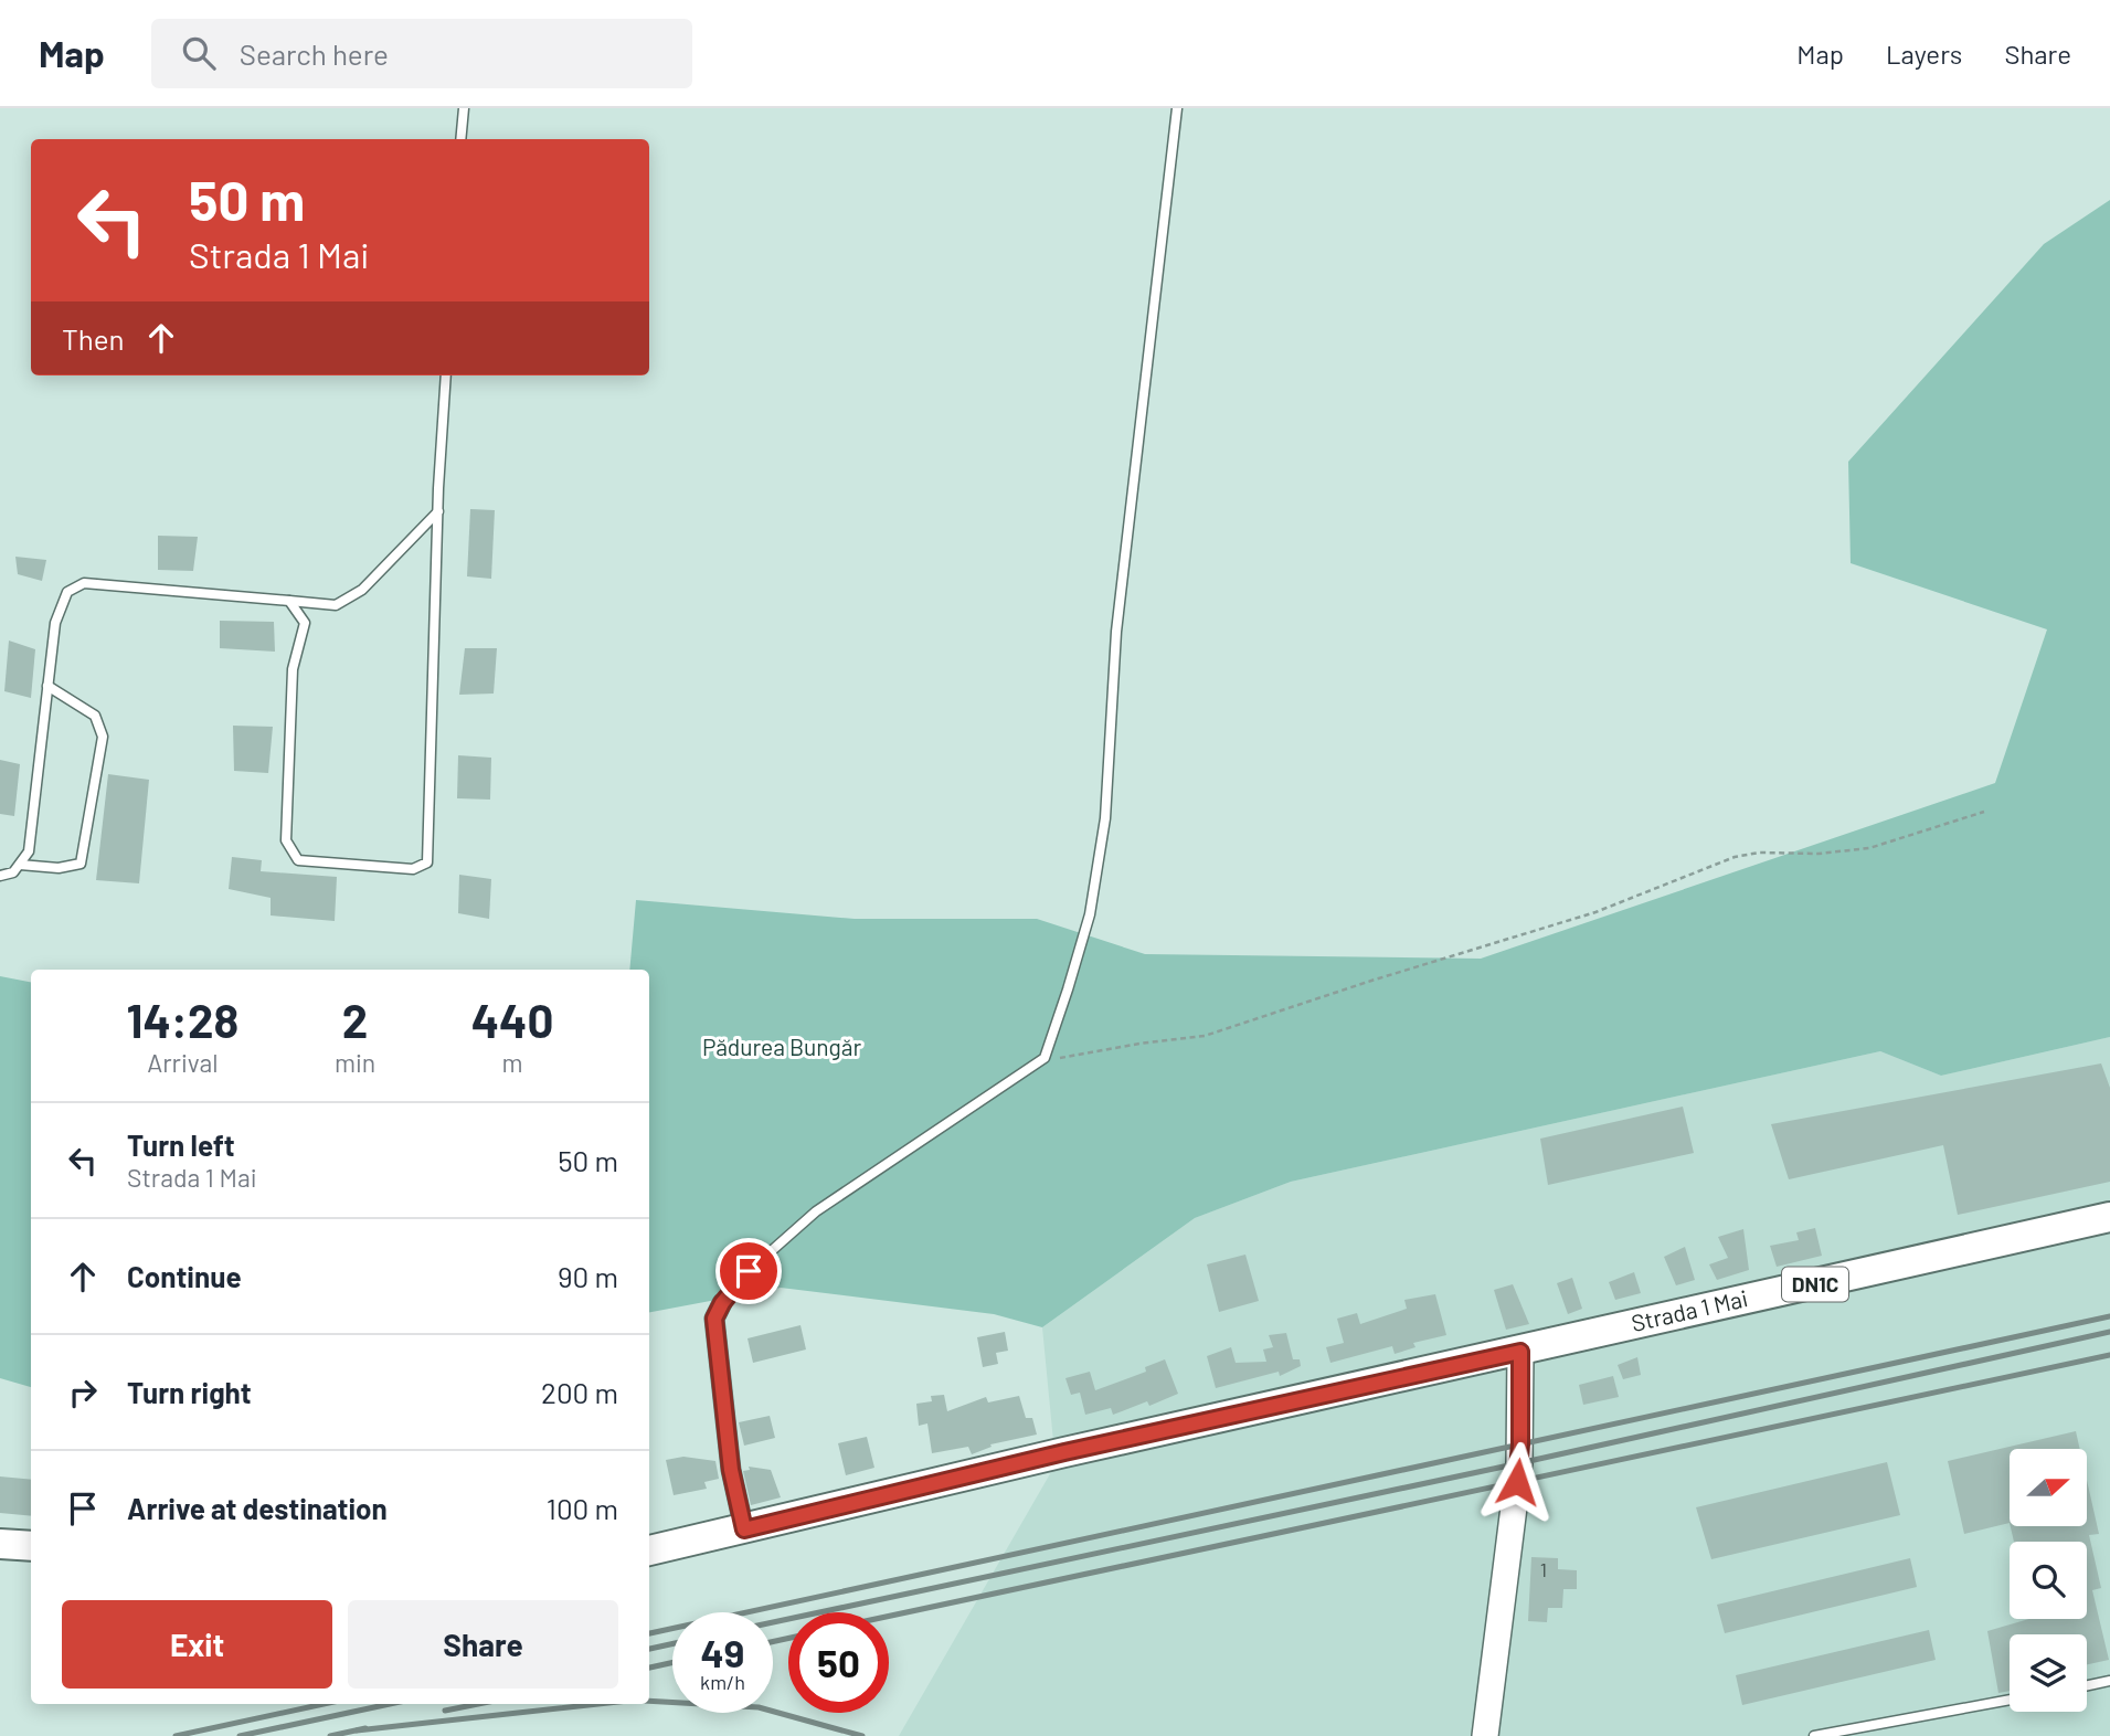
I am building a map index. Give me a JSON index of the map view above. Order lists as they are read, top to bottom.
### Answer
{
  "streets": {
    "highway": ["DN1C", "Strada 1 Mai"]
  },
  "crossings": [
    ["DN1C", "Strada 1 Mai"]
  ],
  "parks": ["Pădurea Bungăr"],
  "house_numbers": ["1"],
  "north": "right",
  "page": {
    "header": "Map",
    "search": "Search here",
    "nav": ["Map", "Layers", "Share"],
    "turn": ["50 m", "Strada 1 Mai"],
    "then": "Then",
    "eta": [
      "14:28",
      "Arrival",
      "2",
      "min",
      "440",
      "m"
    ],
    "list": [
      {
        "name": "Turn left",
        "note": "Strada 1 Mai",
        "value": "50 m"
      },
      {
        "name": "Continue",
        "value": "90 m"
      },
      {
        "name": "Turn right",
        "value": "200 m"
      },
      {
        "name": "Arrive at destination",
        "value": "100 m"
      }
    ],
    "buttons": ["Exit", "Share"],
    "speed": "49 km/h",
    "limit": "50"
  }
}
